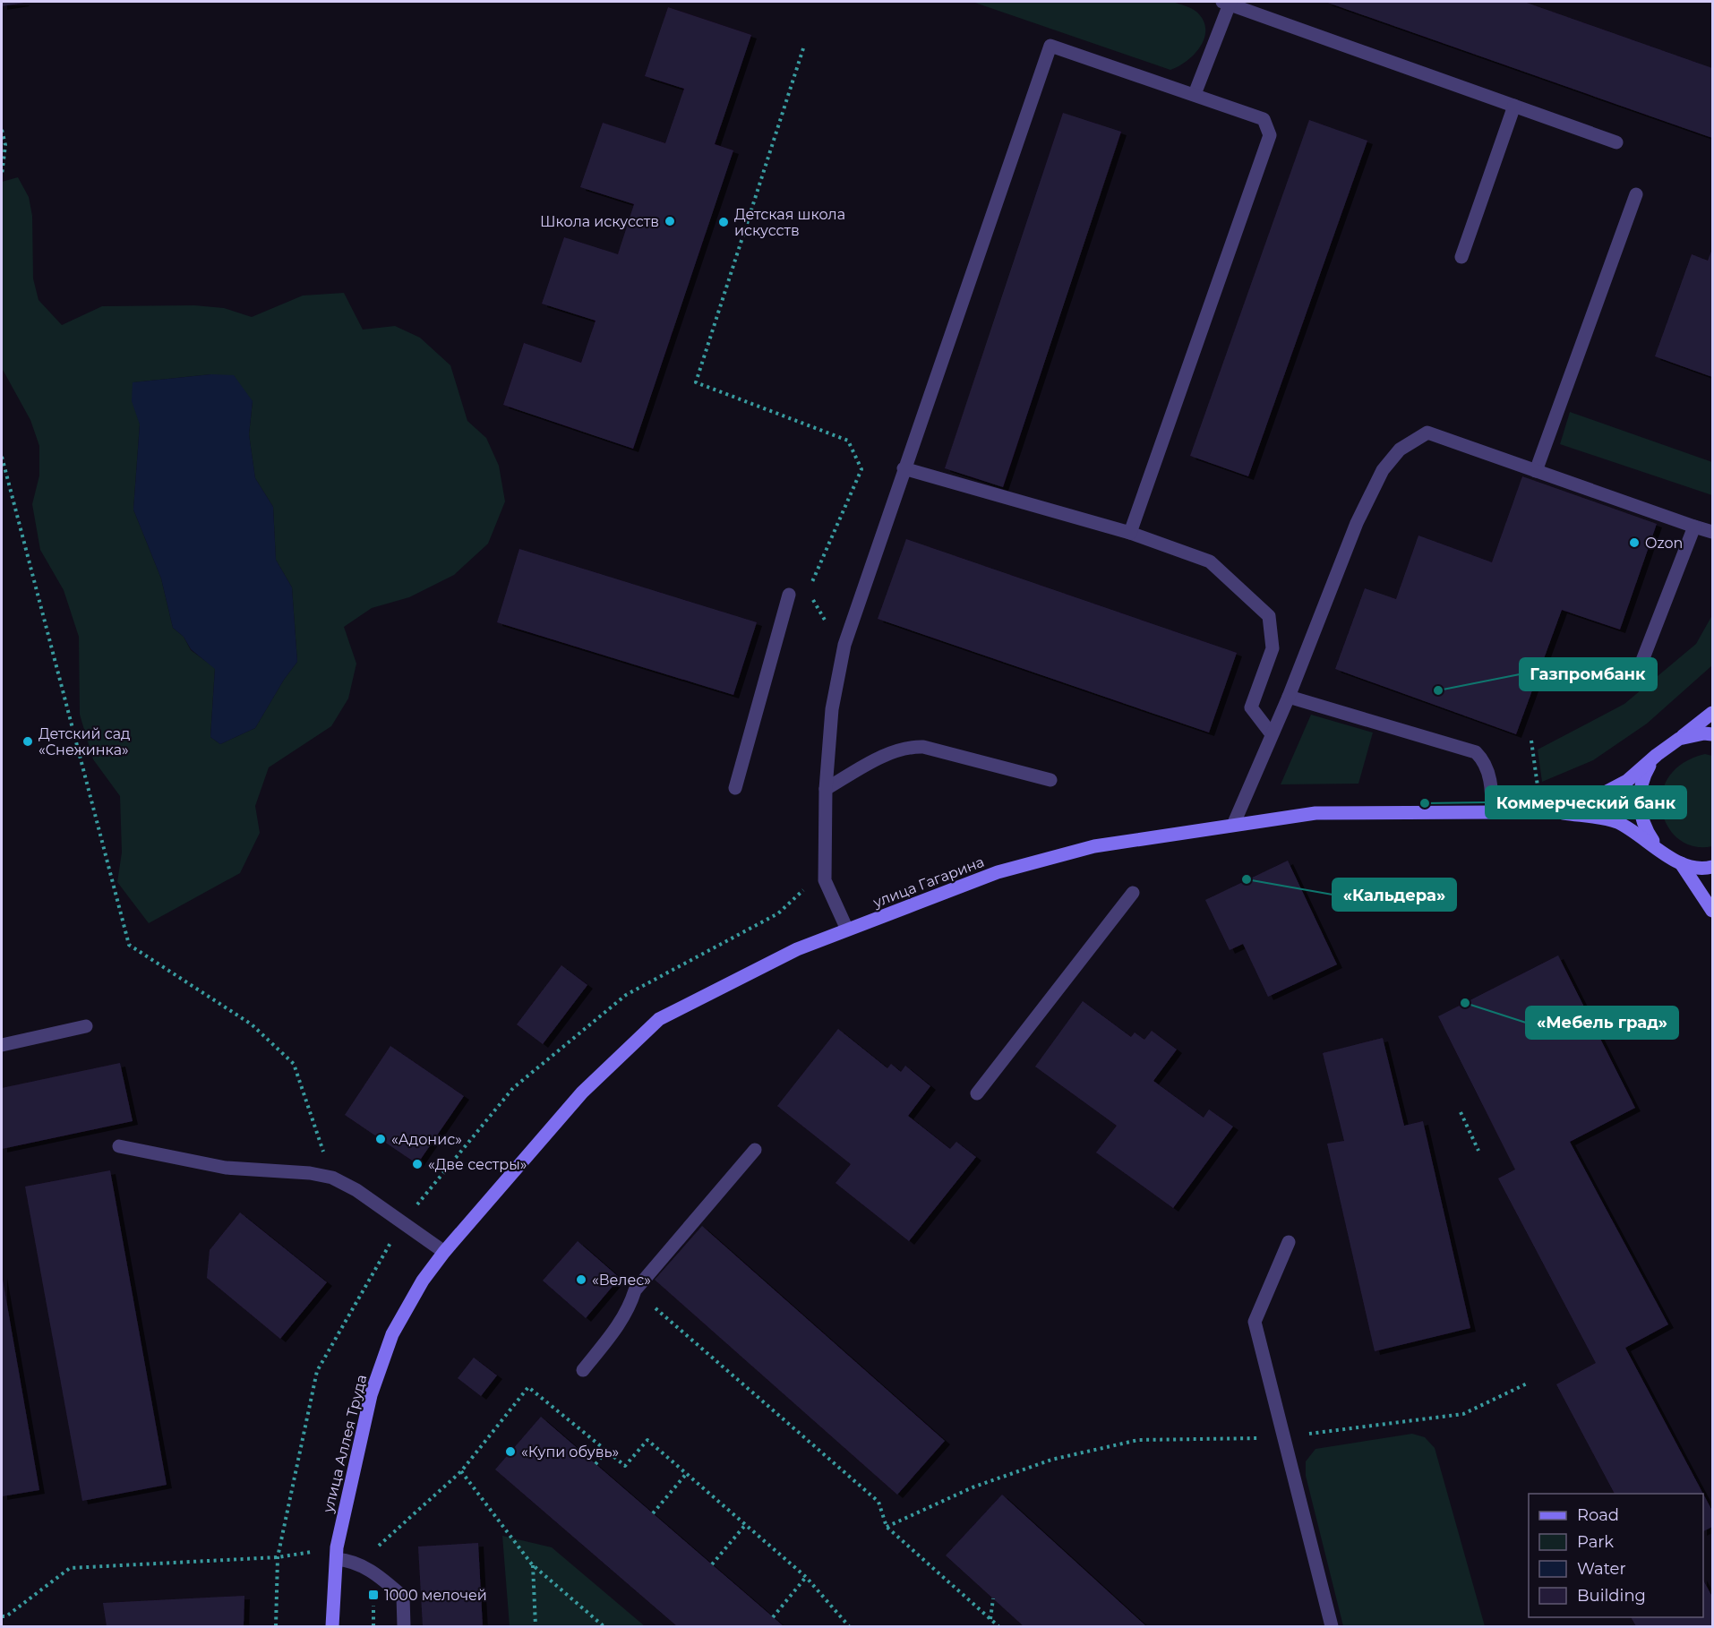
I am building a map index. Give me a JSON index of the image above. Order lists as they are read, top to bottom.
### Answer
{
  "streets": {
    "street": ["улица Гагарина", "улица Аллея Труда"]
  },
  "crossings": [
    ["улица Гагарина", "улица Аллея Труда"]
  ],
  "places": {
    "other": [
      "Школа искусств",
      "Детская школа искусств",
      "Ozon",
      "Газпромбанк",
      "Детский сад «Снежинка»",
      "Коммерческий банк",
      "«Кальдера»",
      "«Мебель град»",
      "«Адонис»",
      "«Две сестры»",
      "«Велес»",
      "«Купи обувь»"
    ],
    "transit": ["1000 мелочей"]
  },
  "legend": [
    "Road",
    "Park",
    "Water",
    "Building"
  ]
}
